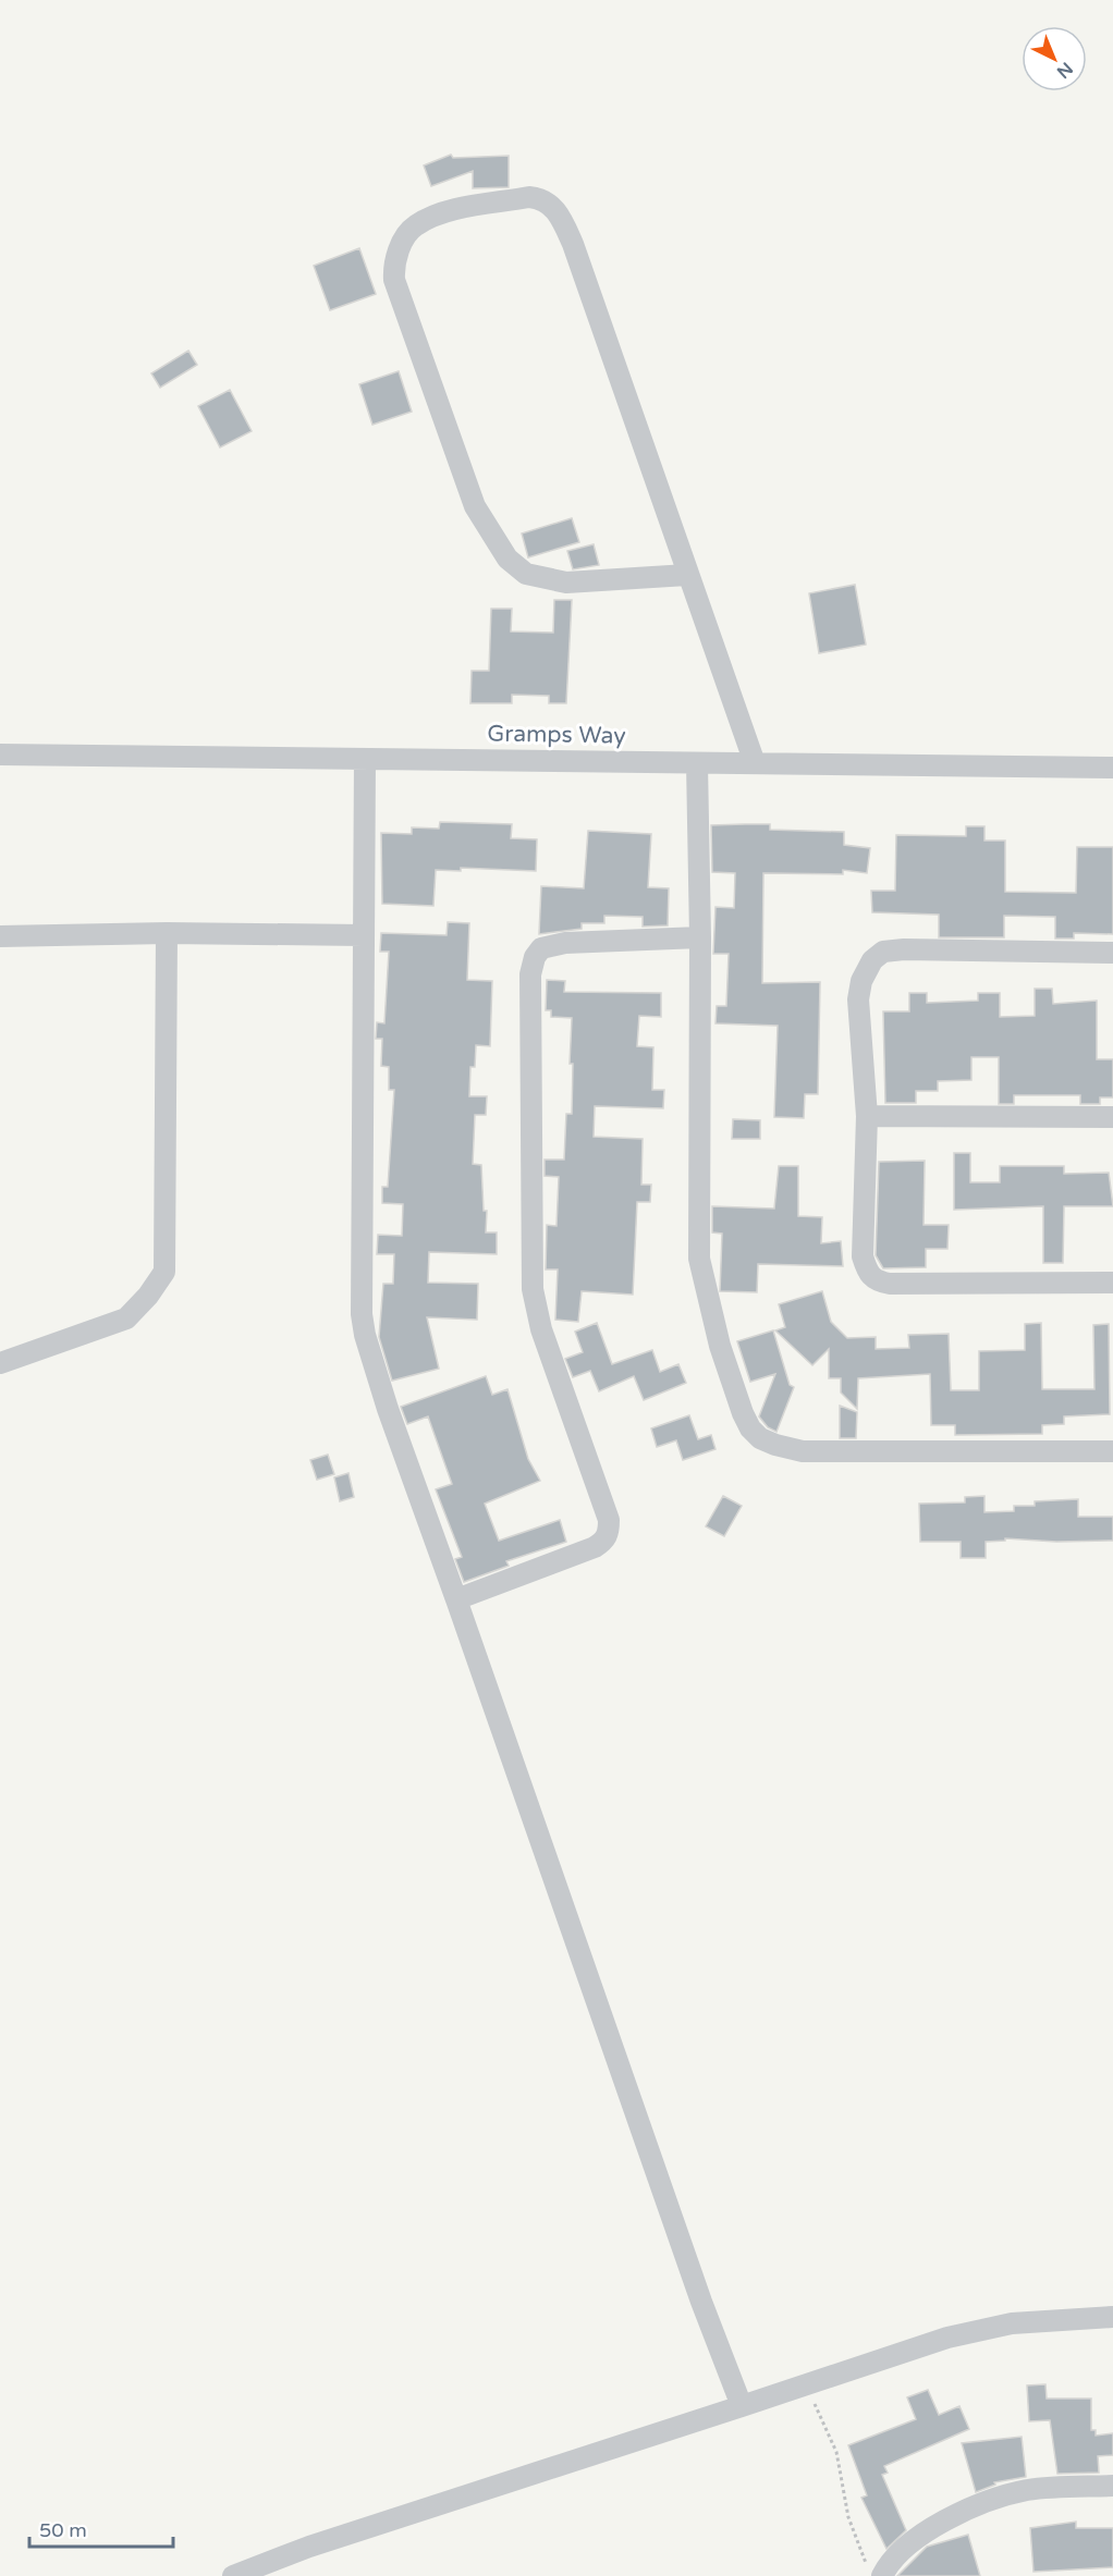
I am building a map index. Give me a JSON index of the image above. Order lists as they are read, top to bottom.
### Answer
{
  "streets": {
    "street": ["Gramps Way"]
  },
  "scale_bar": "50 m",
  "north": "bottom right"
}
